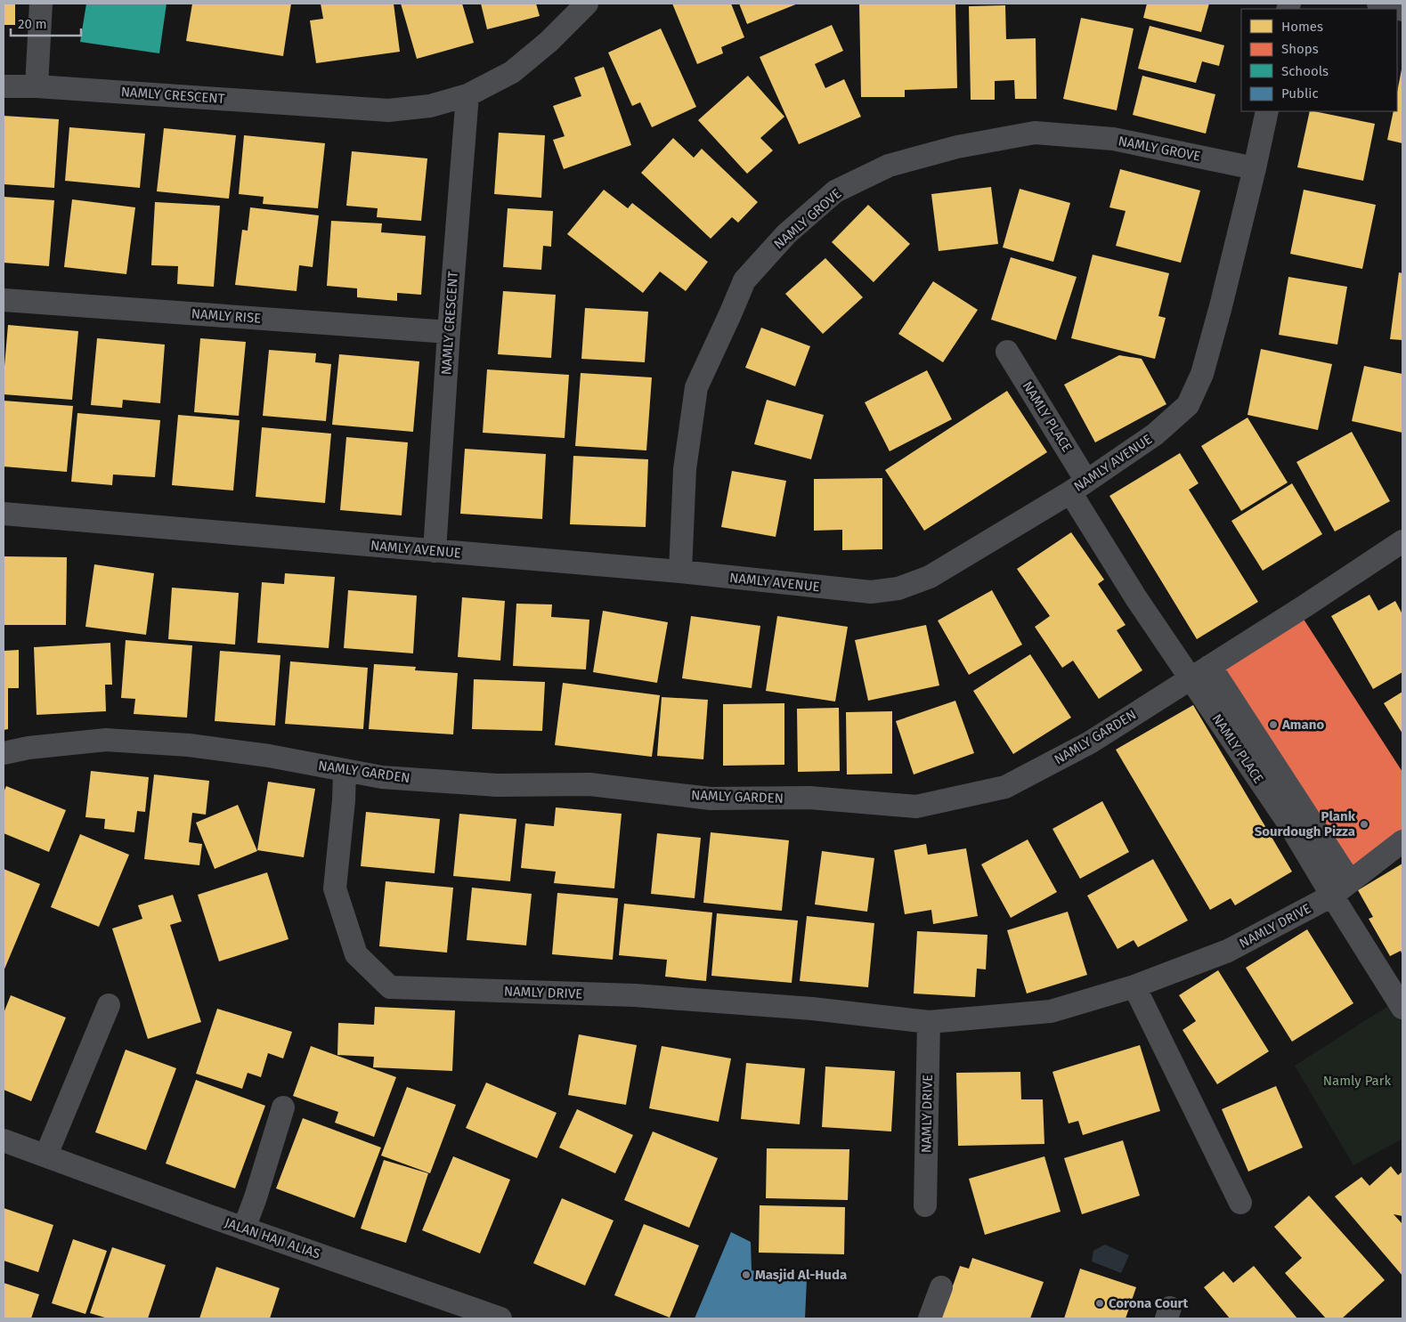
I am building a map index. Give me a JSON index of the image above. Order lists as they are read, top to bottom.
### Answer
{
  "streets": {
    "street": [
      "NAMLY CRESCENT",
      "NAMLY GROVE",
      "NAMLY RISE",
      "NAMLY PLACE",
      "NAMLY AVENUE",
      "NAMLY GARDEN",
      "NAMLY DRIVE",
      "JALAN HAJI ALIAS"
    ]
  },
  "crossings": [
    ["NAMLY CRESCENT", "NAMLY RISE"],
    ["NAMLY CRESCENT", "NAMLY AVENUE"],
    ["NAMLY GROVE", "NAMLY AVENUE"],
    ["NAMLY PLACE", "NAMLY AVENUE"],
    ["NAMLY PLACE", "NAMLY GARDEN"],
    ["NAMLY PLACE", "NAMLY DRIVE"],
    ["NAMLY GARDEN", "NAMLY DRIVE"]
  ],
  "parks": ["Namly Park"],
  "places": [
    "Amano",
    "Plank Sourdough Pizza",
    "Masjid Al-Huda",
    "Corona Court"
  ],
  "legend": [
    "Homes",
    "Shops",
    "Schools",
    "Public"
  ],
  "scale_bar": "20 m"
}
